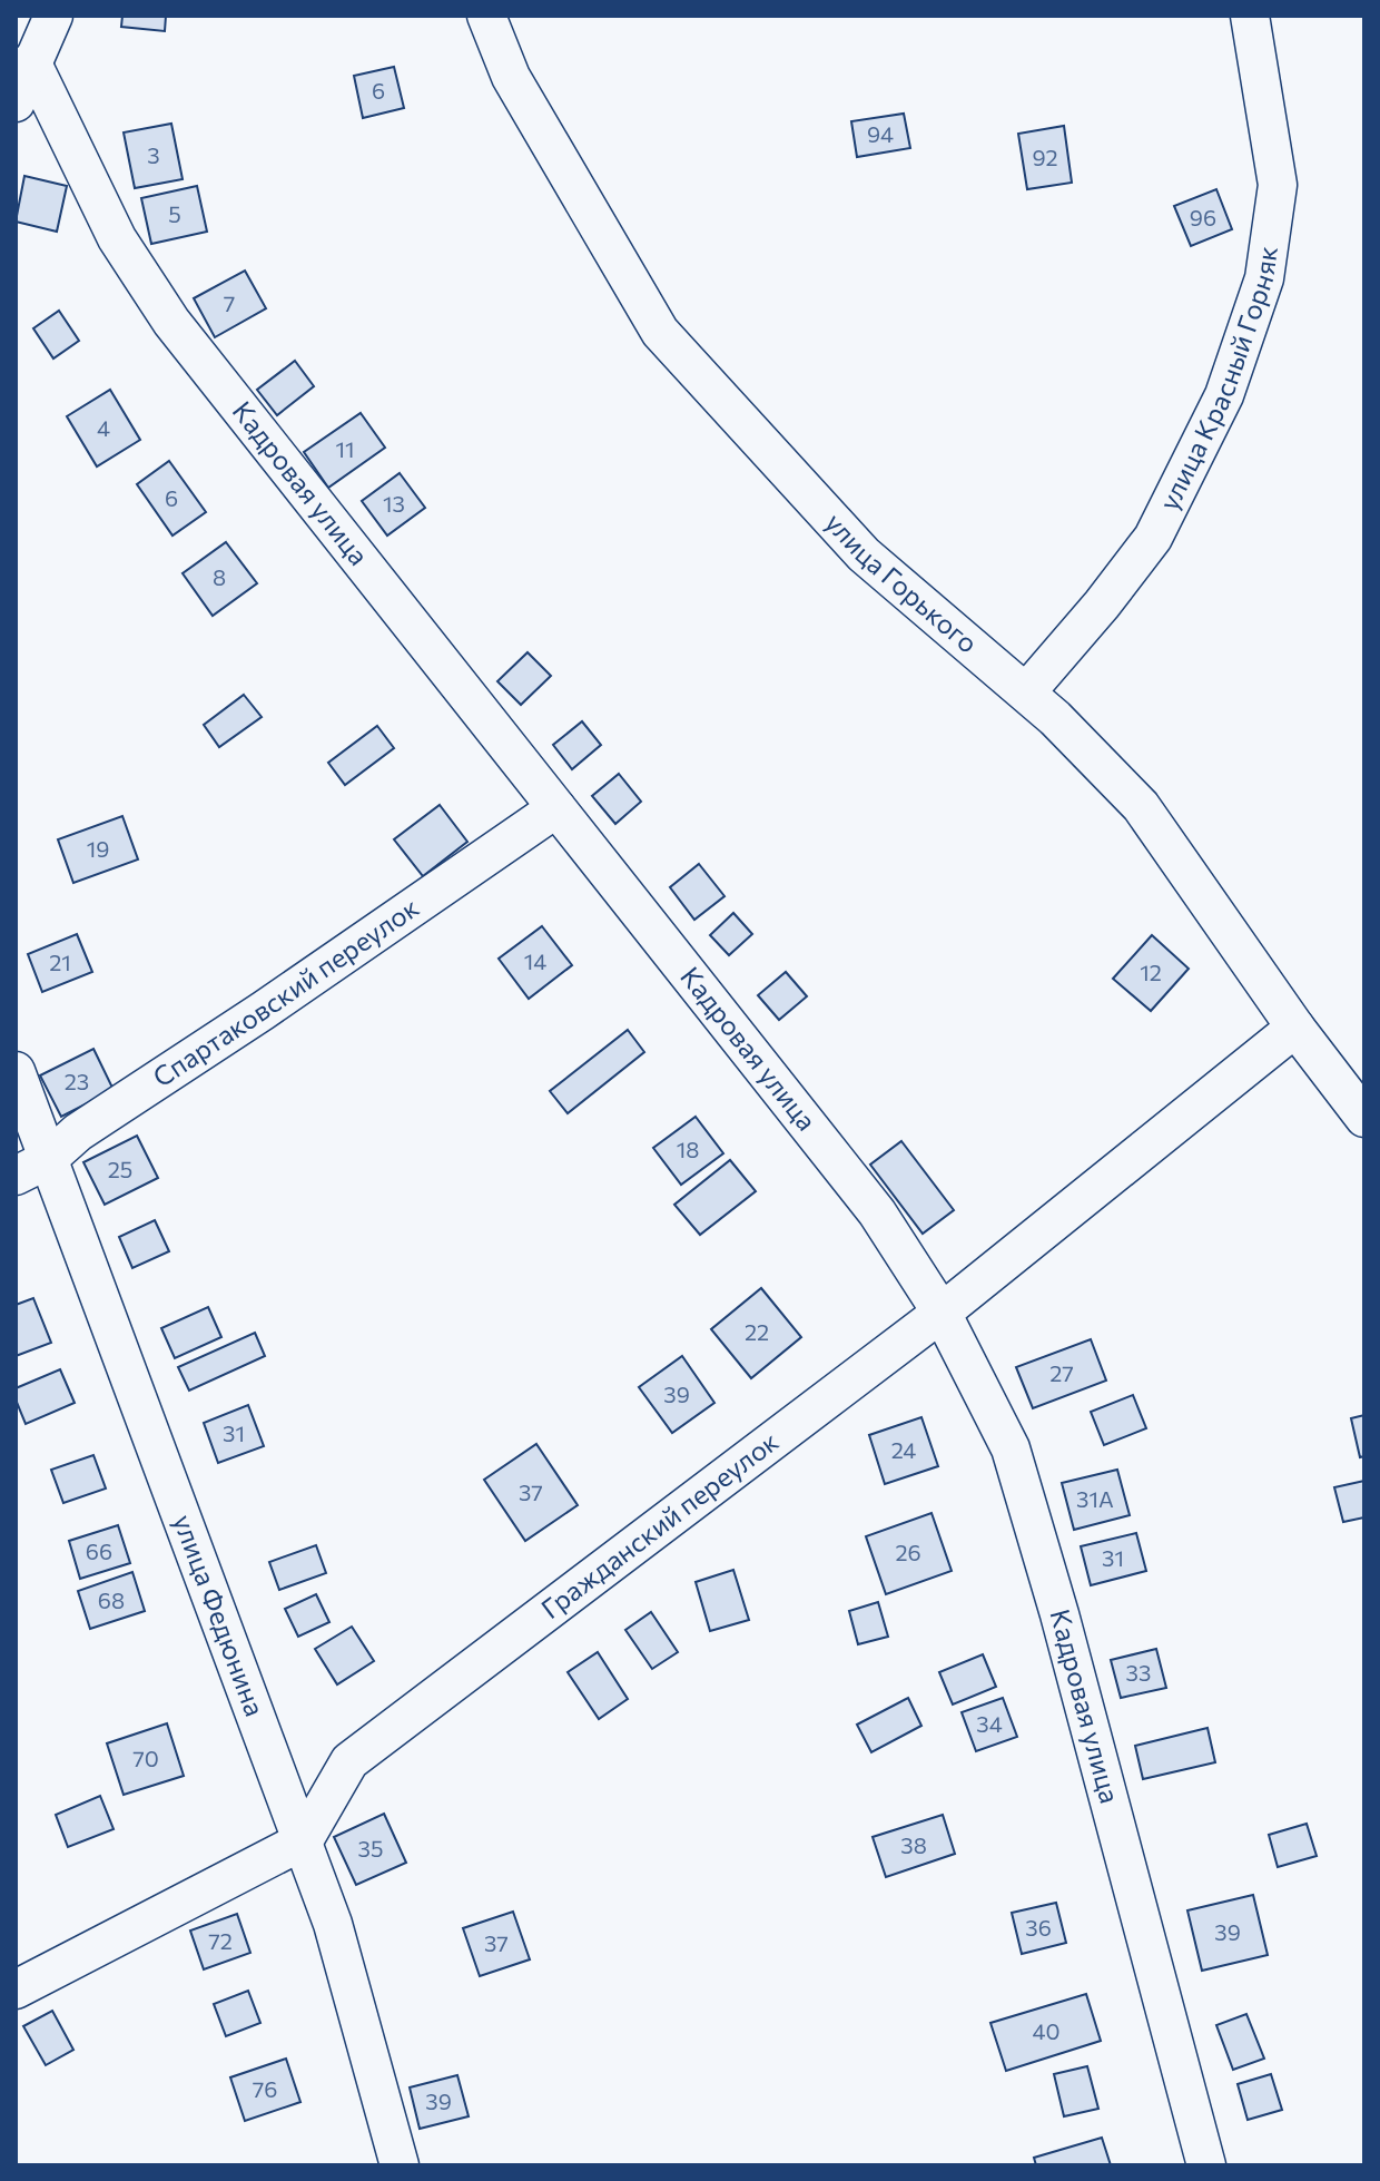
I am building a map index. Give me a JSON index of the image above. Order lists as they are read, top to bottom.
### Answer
{
  "streets": {
    "street": [
      "улица Красный Горняк",
      "Кадровая улица",
      "улица Горького",
      "Спартаковский переулок",
      "Гражданский переулок",
      "улица Федюнина"
    ]
  },
  "crossings": [
    ["улица Красный Горняк", "улица Горького"],
    ["Кадровая улица", "Спартаковский переулок"],
    ["Кадровая улица", "Гражданский переулок"],
    ["улица Горького", "Гражданский переулок"],
    ["Спартаковский переулок", "улица Федюнина"],
    ["Гражданский переулок", "улица Федюнина"]
  ],
  "house_numbers": [
    "6",
    "94",
    "3",
    "92",
    "5",
    "96",
    "7",
    "4",
    "11",
    "6",
    "13",
    "8",
    "19",
    "14",
    "21",
    "12",
    "23",
    "18",
    "25",
    "22",
    "27",
    "39",
    "31",
    "24",
    "37",
    "31А",
    "66",
    "26",
    "31",
    "68",
    "33",
    "34",
    "70",
    "38",
    "35",
    "36",
    "39",
    "72",
    "37",
    "40",
    "76",
    "39"
  ]
}
